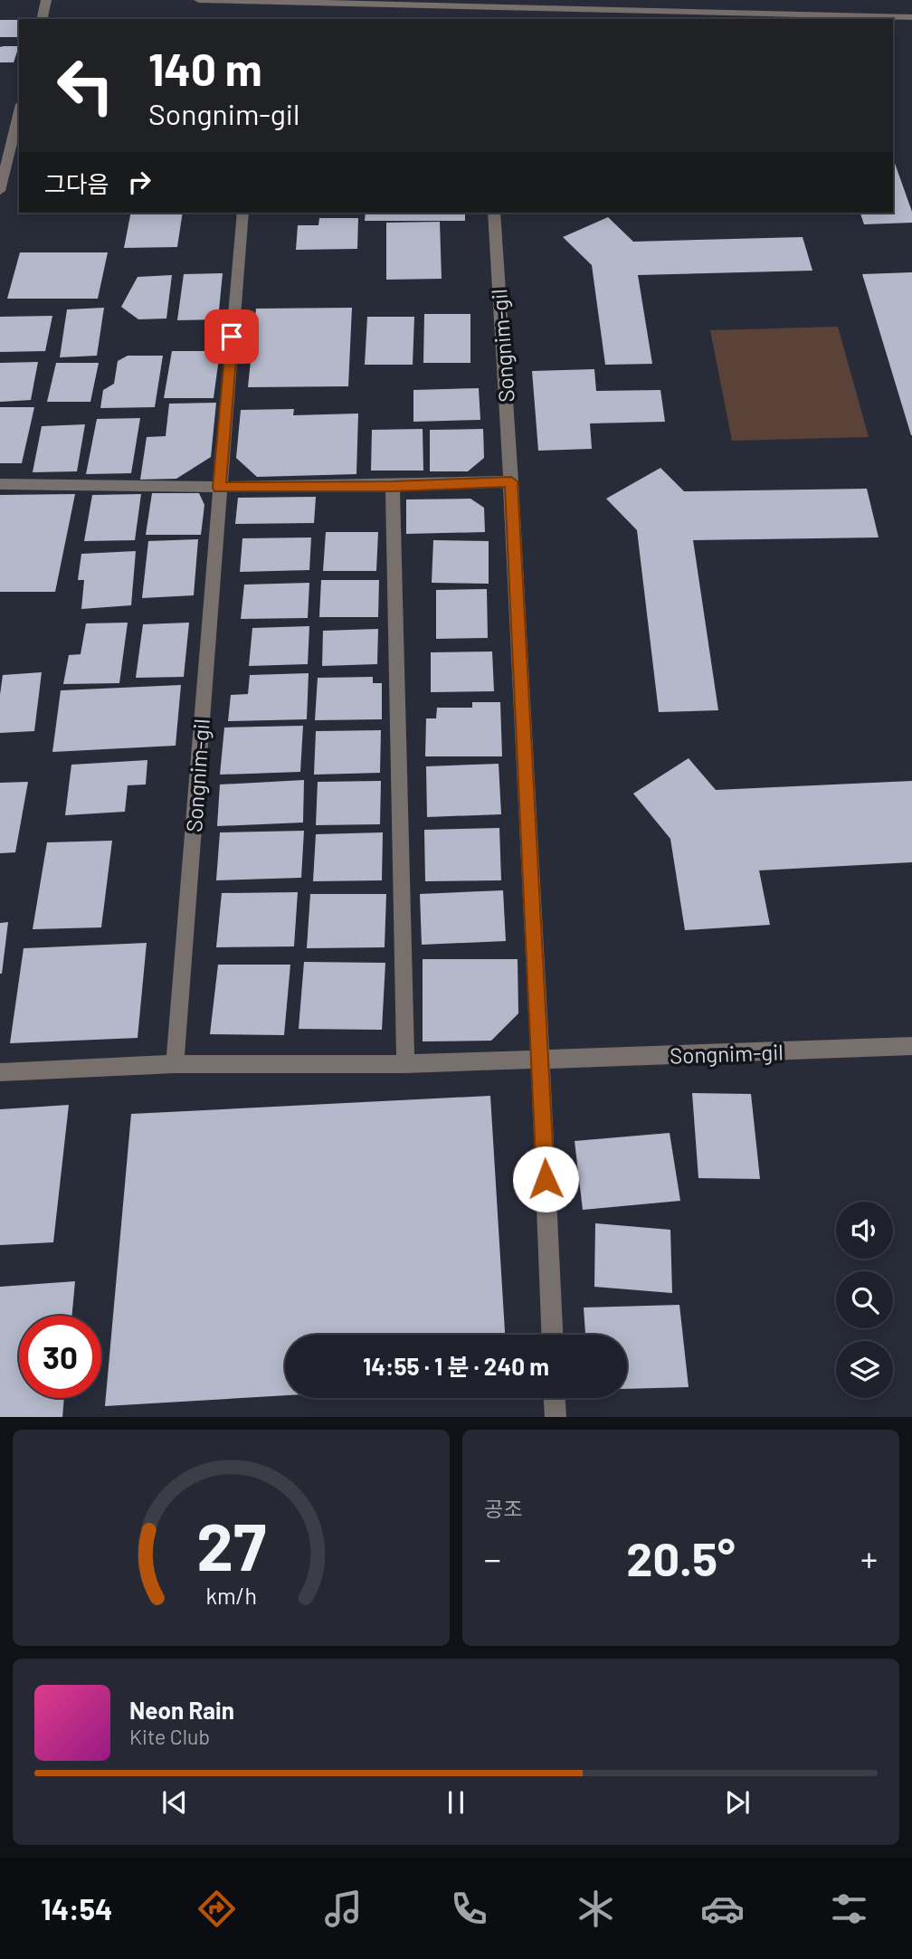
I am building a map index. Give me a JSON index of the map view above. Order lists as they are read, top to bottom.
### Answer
{
  "streets": {
    "street": ["Songnim-gil"]
  },
  "page": {
    "turn": ["140 m", "Songnim-gil"],
    "then": "그다음",
    "limit": "30",
    "trip": "14:55 · 1 분 · 240 m",
    "tile": "공조",
    "heat": ["−", "20.5°", "+"],
    "song": ["Neon Rain", "Kite Club"],
    "tabs": "14:54",
    "gauge": ["27", "km/h"]
  }
}
